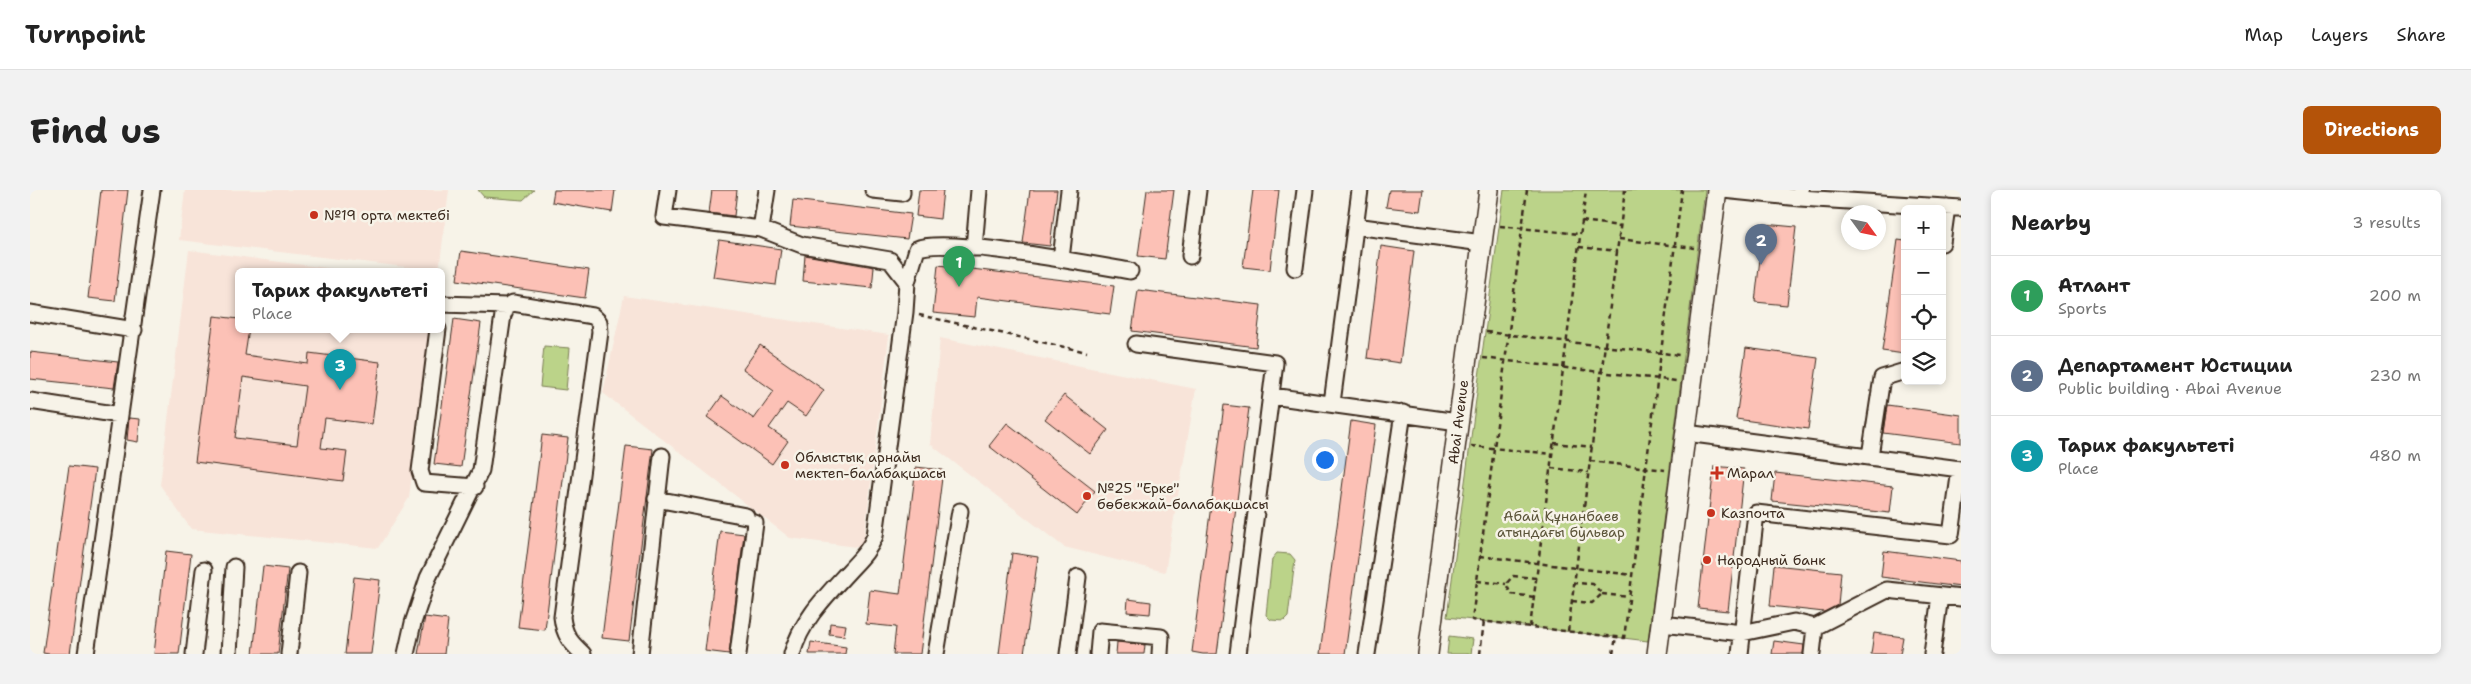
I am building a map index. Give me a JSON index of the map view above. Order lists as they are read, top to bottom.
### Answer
{
  "streets": {
    "main road": ["Abai Avenue"]
  },
  "parks": ["Абай Құнанбаев атындағы бульвар"],
  "places": {
    "other": [
      "№19 орта мектебі",
      "Облыстық арнайы мектеп-балабақшасы",
      "№25 \"Ерке\" бөбекжай-балабақшасы",
      "Казпочта",
      "Народный банк"
    ],
    "health": ["Марал"]
  },
  "north": "bottom right",
  "page": {
    "header": "Turnpoint",
    "nav": ["Map", "Layers", "Share"],
    "buttons": "Directions",
    "title": "Find us",
    "heading": ["Nearby", "3 results"],
    "map_buttons": ["+", "−"],
    "pins": ["2", "1", "3"],
    "list": [
      {
        "mark": "1",
        "name": "Атлант",
        "note": "Sports",
        "value": "200 m"
      },
      {
        "mark": "2",
        "name": "Департамент Юстиции",
        "note": "Public building · Abai Avenue",
        "value": "230 m"
      },
      {
        "mark": "3",
        "name": "Тарих факультеті",
        "note": "Place",
        "value": "480 m"
      }
    ],
    "popup": ["Тарих факультеті", "Place"]
  }
}
